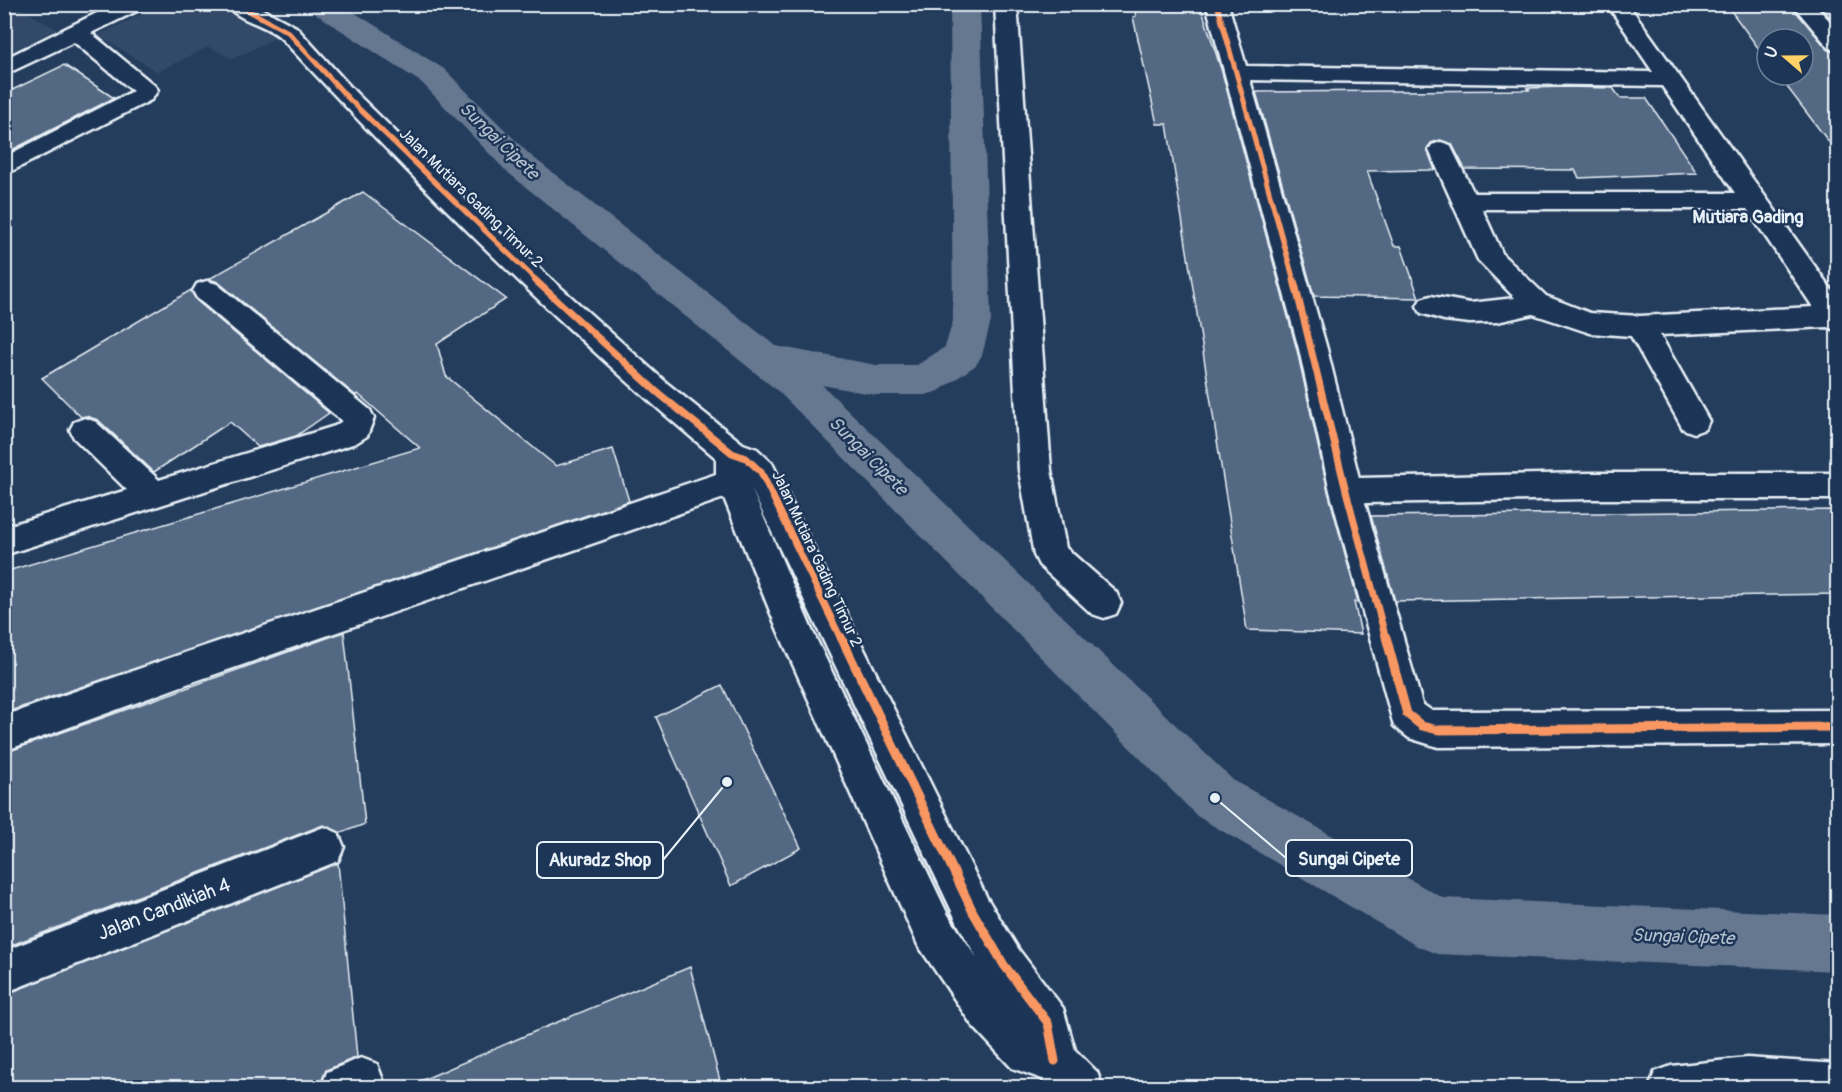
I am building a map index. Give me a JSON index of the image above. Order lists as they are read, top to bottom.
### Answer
{
  "streets": {
    "street": ["Jalan Mutiara Gading Timur 2", "Jalan Candikiah 4"]
  },
  "districts": ["Mutiara Gading"],
  "water": ["Sungai Cipete"],
  "places": ["Akuradz Shop", "Sungai Cipete"],
  "north": "left"
}
